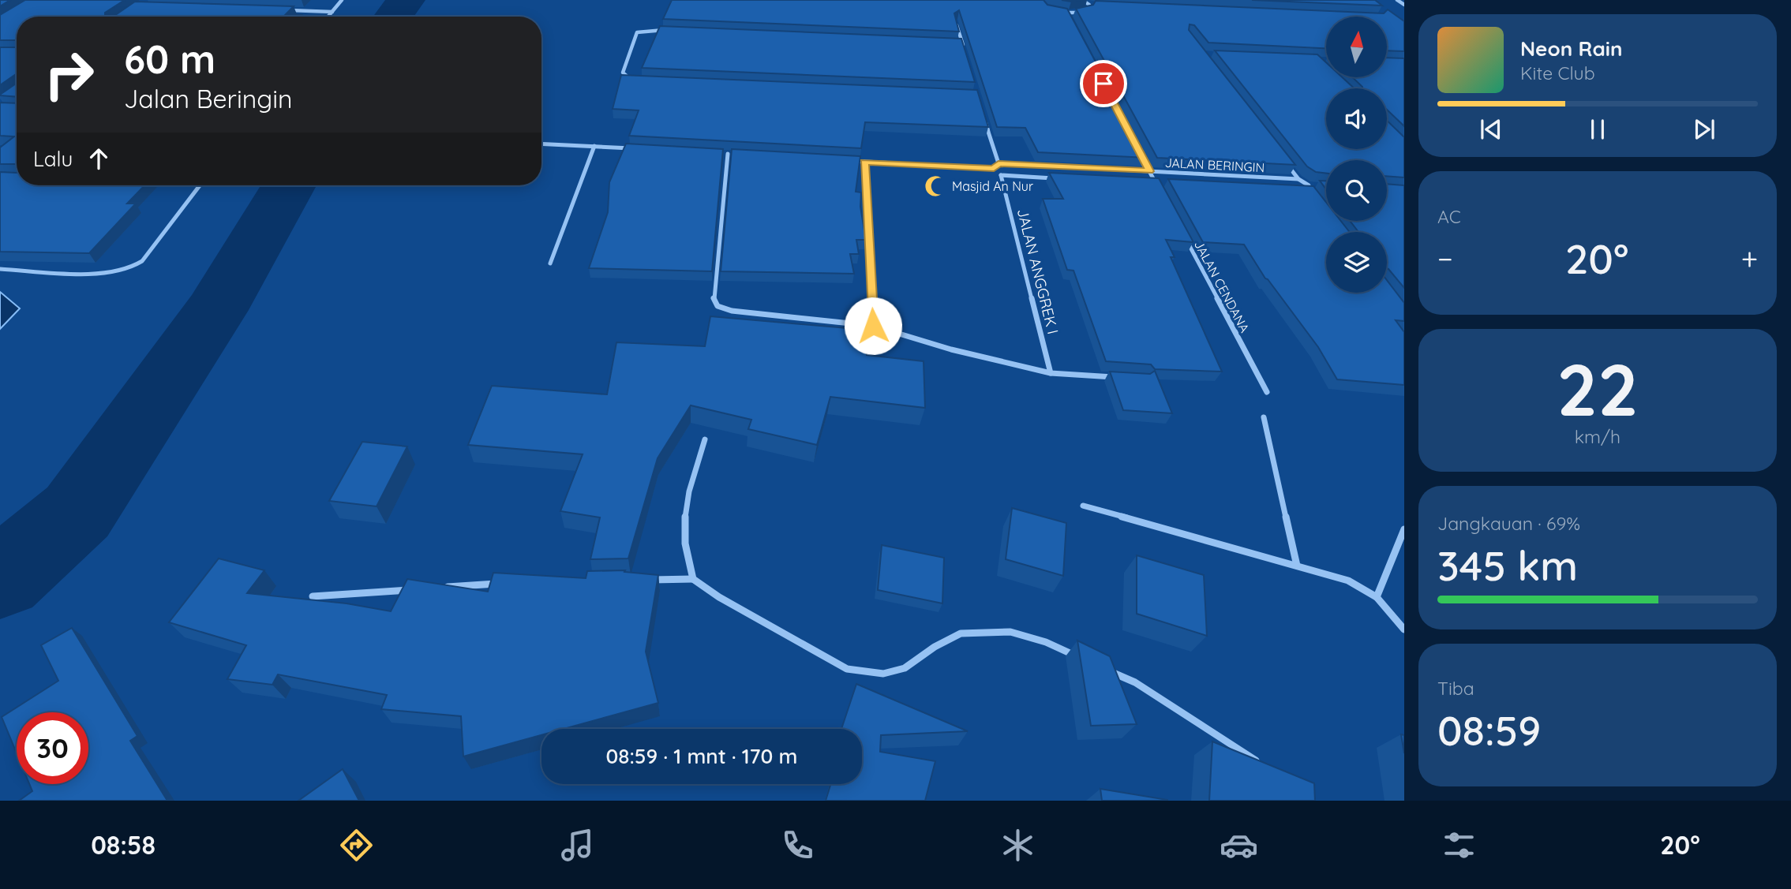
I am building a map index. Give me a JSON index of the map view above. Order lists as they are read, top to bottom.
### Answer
{
  "streets": {
    "street": ["JALAN BERINGIN", "JALAN ANGGREK I", "JALAN CENDANA"]
  },
  "places": {
    "mosque": ["Masjid An Nur"]
  },
  "north": "top",
  "page": {
    "turn": ["60 m", "Jalan Beringin"],
    "song": ["Neon Rain", "Kite Club"],
    "then": "Lalu",
    "tile": [
      "AC",
      ["22", "km/h"],
      ["Jangkauan · 69%", "345 km"],
      ["Tiba", "08:59"]
    ],
    "heat": ["−", "20°", "+"],
    "limit": "30",
    "trip": "08:59 · 1 mnt · 170 m",
    "tabs": ["08:58", "20°"]
  }
}
